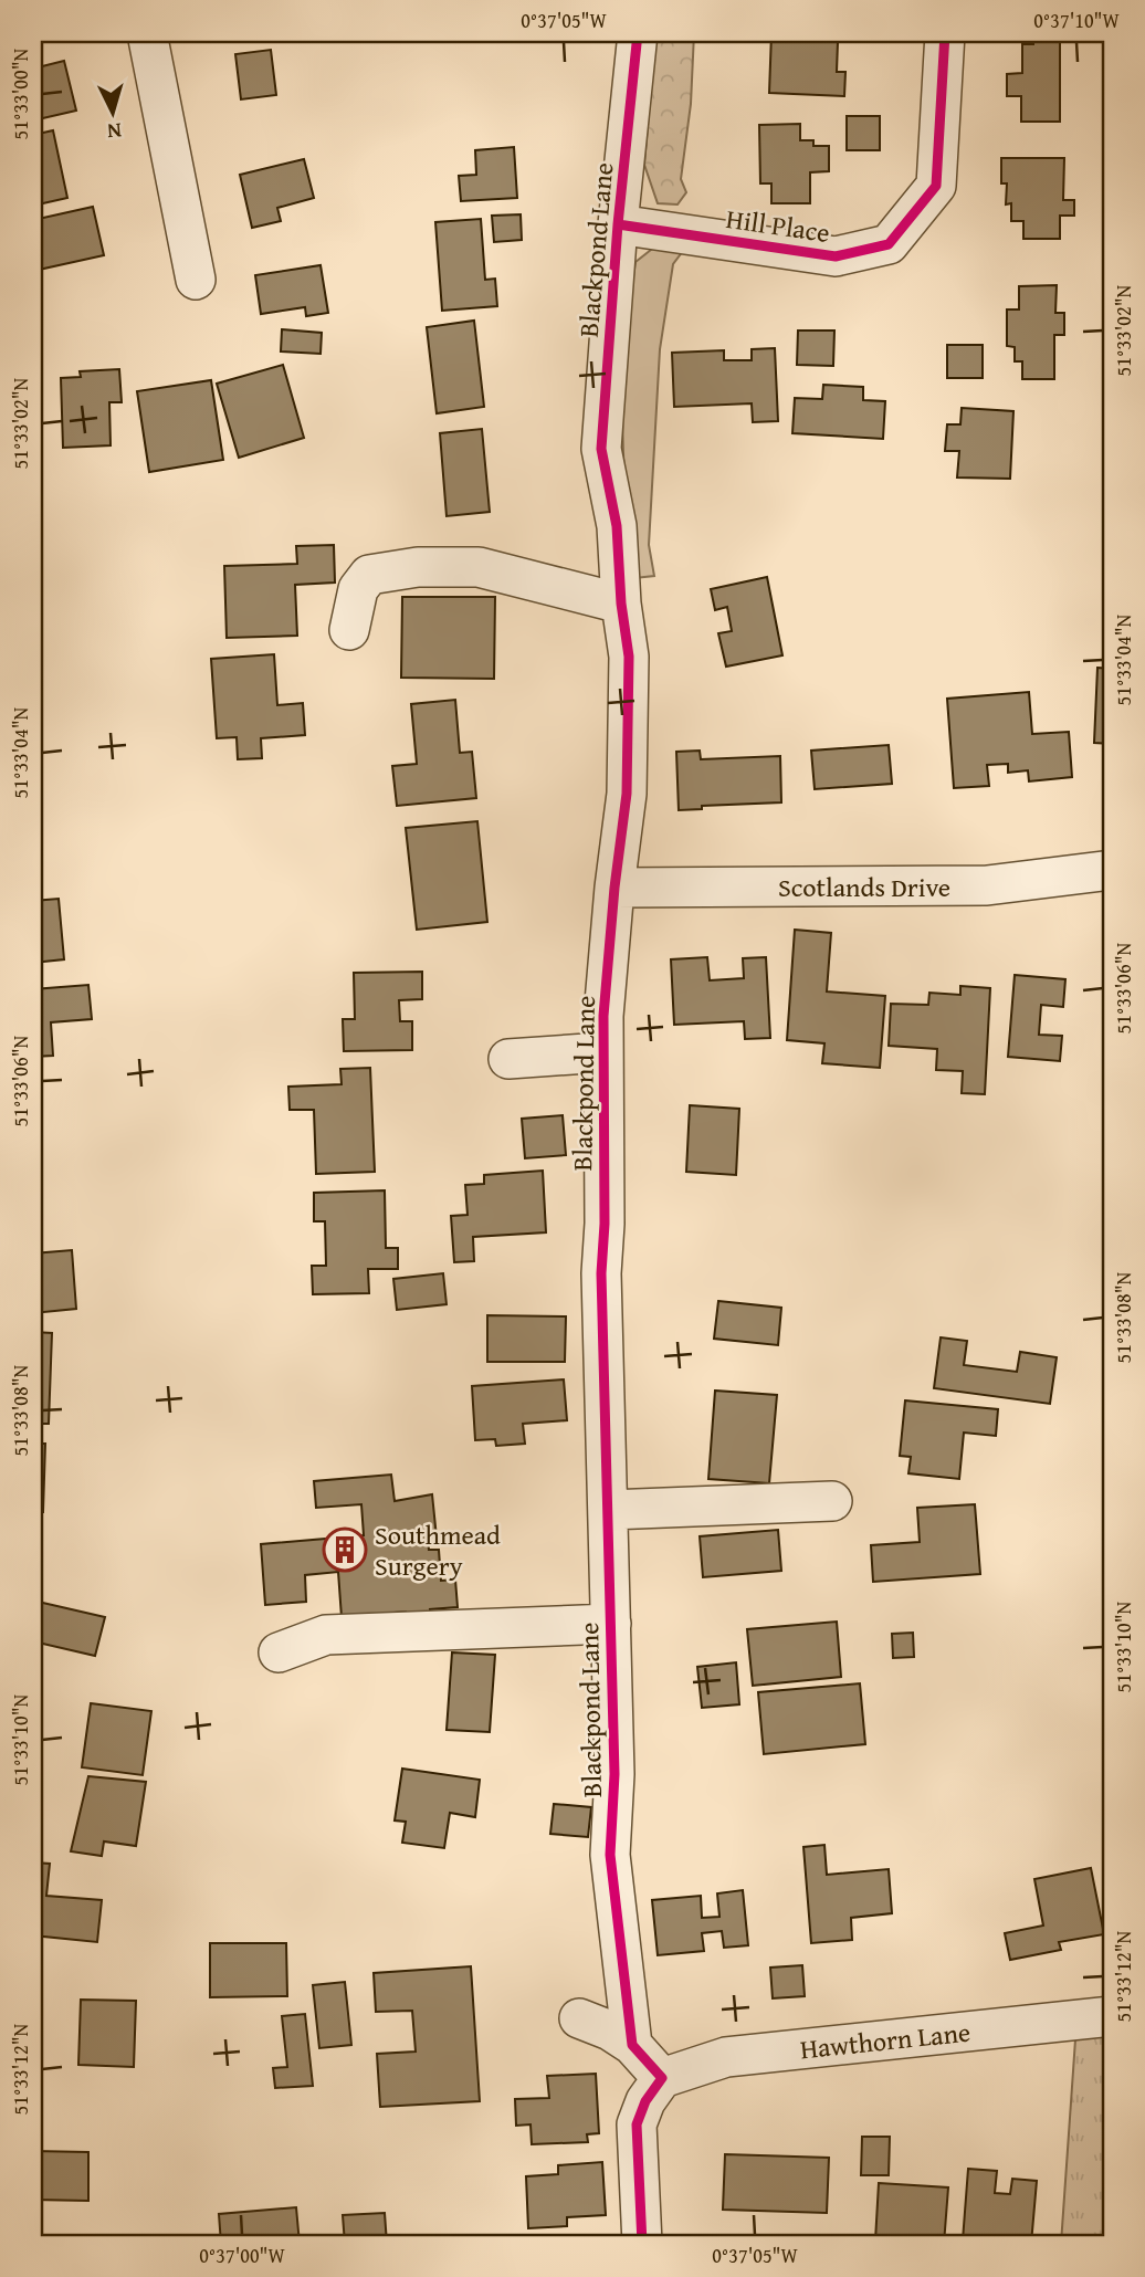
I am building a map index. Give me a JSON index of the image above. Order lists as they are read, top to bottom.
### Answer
{
  "streets": {
    "street": [
      "Hill Place",
      "Blackpond Lane",
      "Scotlands Drive",
      "Hawthorn Lane"
    ]
  },
  "crossings": [
    ["Hill Place", "Blackpond Lane"],
    ["Blackpond Lane", "Scotlands Drive"]
  ],
  "places": {
    "building": ["Southmead Surgery"]
  },
  "north": "bottom",
  "coordinates": [
    "0°37'05\"W",
    "0°37'10\"W",
    "51°33'00\"N",
    "51°33'02\"N",
    "51°33'04\"N",
    "51°33'06\"N",
    "51°33'08\"N",
    "51°33'10\"N",
    "51°33'12\"N",
    "0°37'00\"W"
  ]
}
